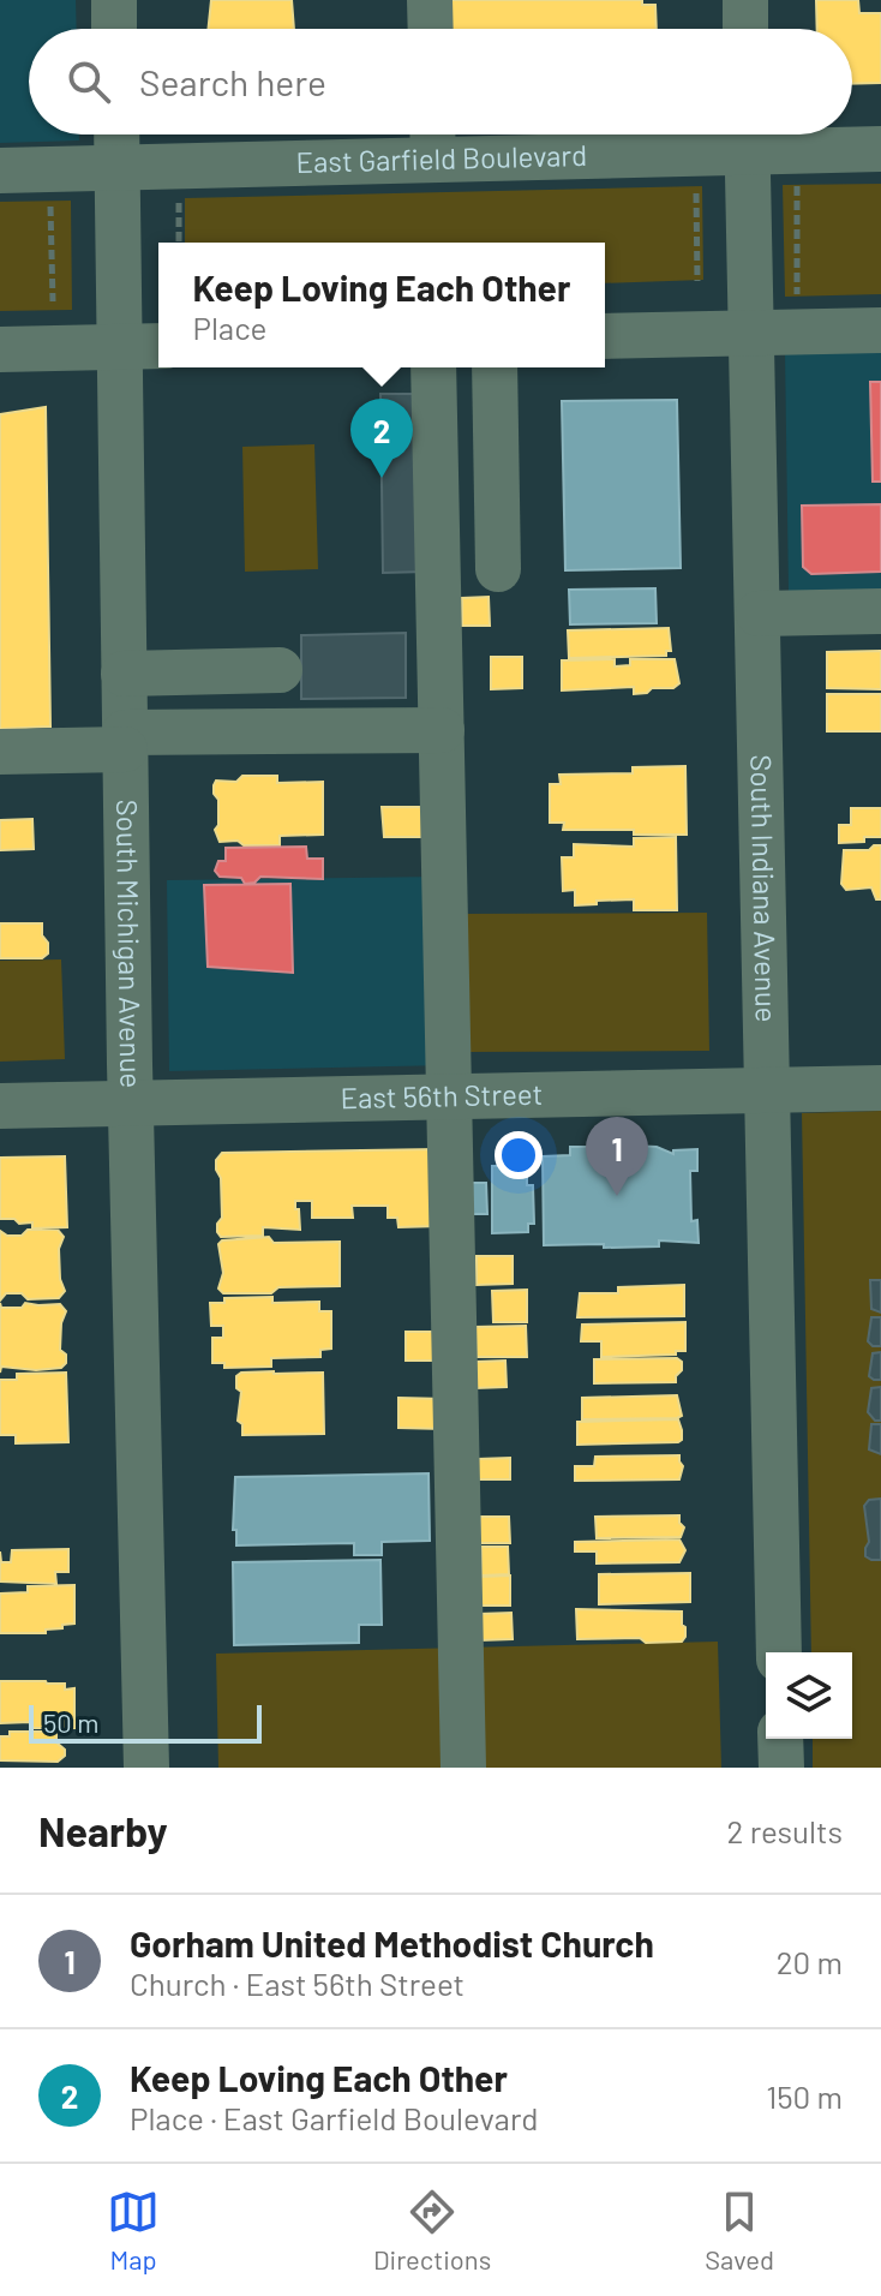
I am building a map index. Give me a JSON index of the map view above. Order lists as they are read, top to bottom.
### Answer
{
  "streets": {
    "street": [
      "East Garfield Boulevard",
      "South Indiana Avenue",
      "South Michigan Avenue",
      "East 56th Street"
    ]
  },
  "crossings": [
    ["East Garfield Boulevard", "South Indiana Avenue"],
    ["East Garfield Boulevard", "South Michigan Avenue"],
    ["South Indiana Avenue", "East 56th Street"],
    ["South Michigan Avenue", "East 56th Street"]
  ],
  "scale_bar": "50 m",
  "page": {
    "search": "Search here",
    "popup": ["Keep Loving Each Other", "Place"],
    "pins": ["2", "1"],
    "scale": "50 m",
    "heading": ["Nearby", "2 results"],
    "list": [
      {
        "mark": "1",
        "name": "Gorham United Methodist Church",
        "note": "Church · East 56th Street",
        "value": "20 m"
      },
      {
        "mark": "2",
        "name": "Keep Loving Each Other",
        "note": "Place · East Garfield Boulevard",
        "value": "150 m"
      }
    ],
    "nav": ["Map", "Directions", "Saved"]
  }
}
